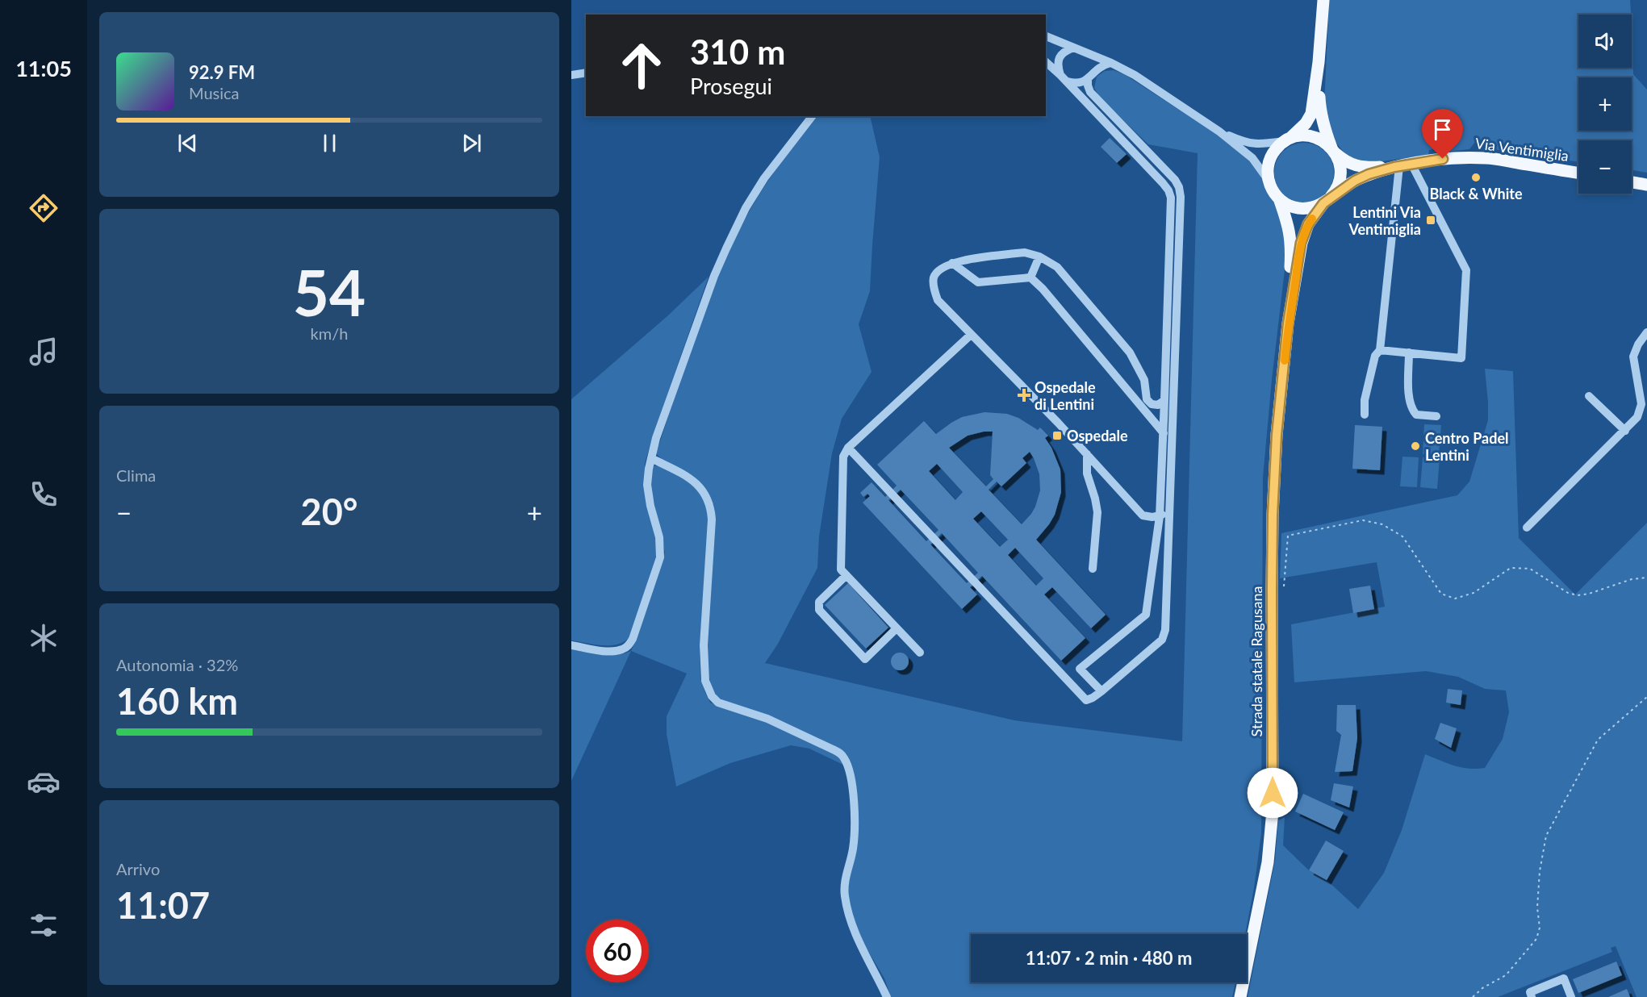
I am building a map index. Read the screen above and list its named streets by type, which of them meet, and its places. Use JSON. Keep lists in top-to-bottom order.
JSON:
{
  "streets": {
    "main road": ["Via Ventimiglia", "Strada statale Ragusana"]
  },
  "places": {
    "other": ["Black & White", "Centro Padel Lentini"],
    "transit": ["Lentini Via Ventimiglia", "Ospedale"],
    "health": ["Ospedale di Lentini"]
  },
  "page": {
    "tabs": "11:05",
    "map_buttons": ["+", "−"],
    "turn": ["310 m", "Prosegui"],
    "song": ["92.9 FM", "Musica"],
    "tile": [
      ["54", "km/h"],
      "Clima",
      ["Autonomia · 32%", "160 km"],
      ["Arrivo", "11:07"]
    ],
    "heat": ["−", "20°", "+"],
    "limit": "60",
    "trip": "11:07 · 2 min · 480 m"
  }
}
